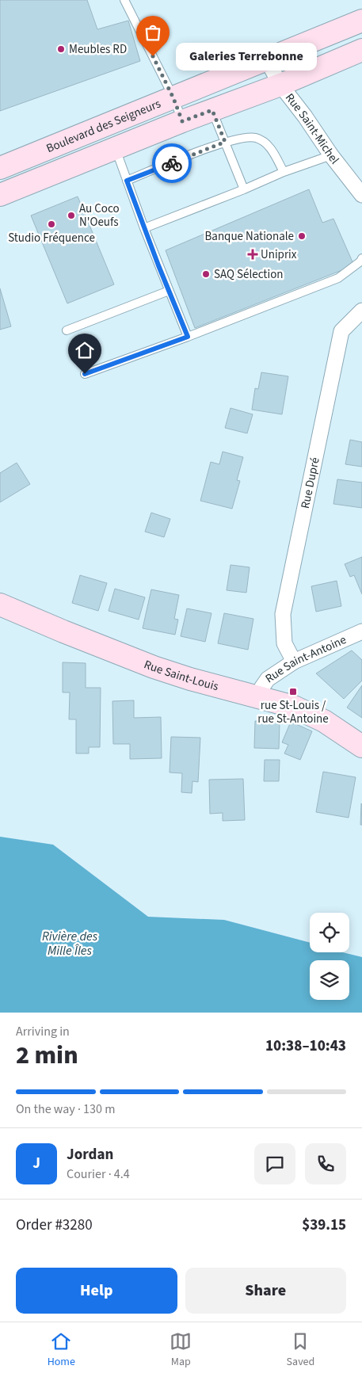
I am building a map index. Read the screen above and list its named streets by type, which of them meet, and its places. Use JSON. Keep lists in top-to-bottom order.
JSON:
{
  "streets": {
    "main road": ["Boulevard des Seigneurs", "Rue Saint-Louis"],
    "street": ["Rue Saint-Michel", "Rue Dupré", "Rue Saint-Antoine"]
  },
  "crossings": [
    ["Boulevard des Seigneurs", "Rue Saint-Michel"],
    ["Rue Dupré", "Rue Saint-Antoine"],
    ["Rue Saint-Antoine", "Rue Saint-Louis"]
  ],
  "water": ["Rivière des Mille Îles"],
  "places": {
    "other": [
      "Meubles RD",
      "Galeries Terrebonne",
      "Au Coco N'Oeufs",
      "Studio Fréquence",
      "Banque Nationale",
      "SAQ Sélection"
    ],
    "health": ["Uniprix"],
    "transit": ["rue St-Louis / rue St-Antoine"]
  },
  "page": {
    "bubble": "Galeries Terrebonne",
    "heading": ["2 min", "Arriving in", "10:38–10:43"],
    "panel": [
      "Jordan",
      "Courier · 4.4",
      "Order #3280",
      "$39.15"
    ],
    "bar": "On the way · 130 m",
    "round": "J",
    "buttons": ["Help", "Share"],
    "tabs": ["Home", "Map", "Saved"]
  }
}
